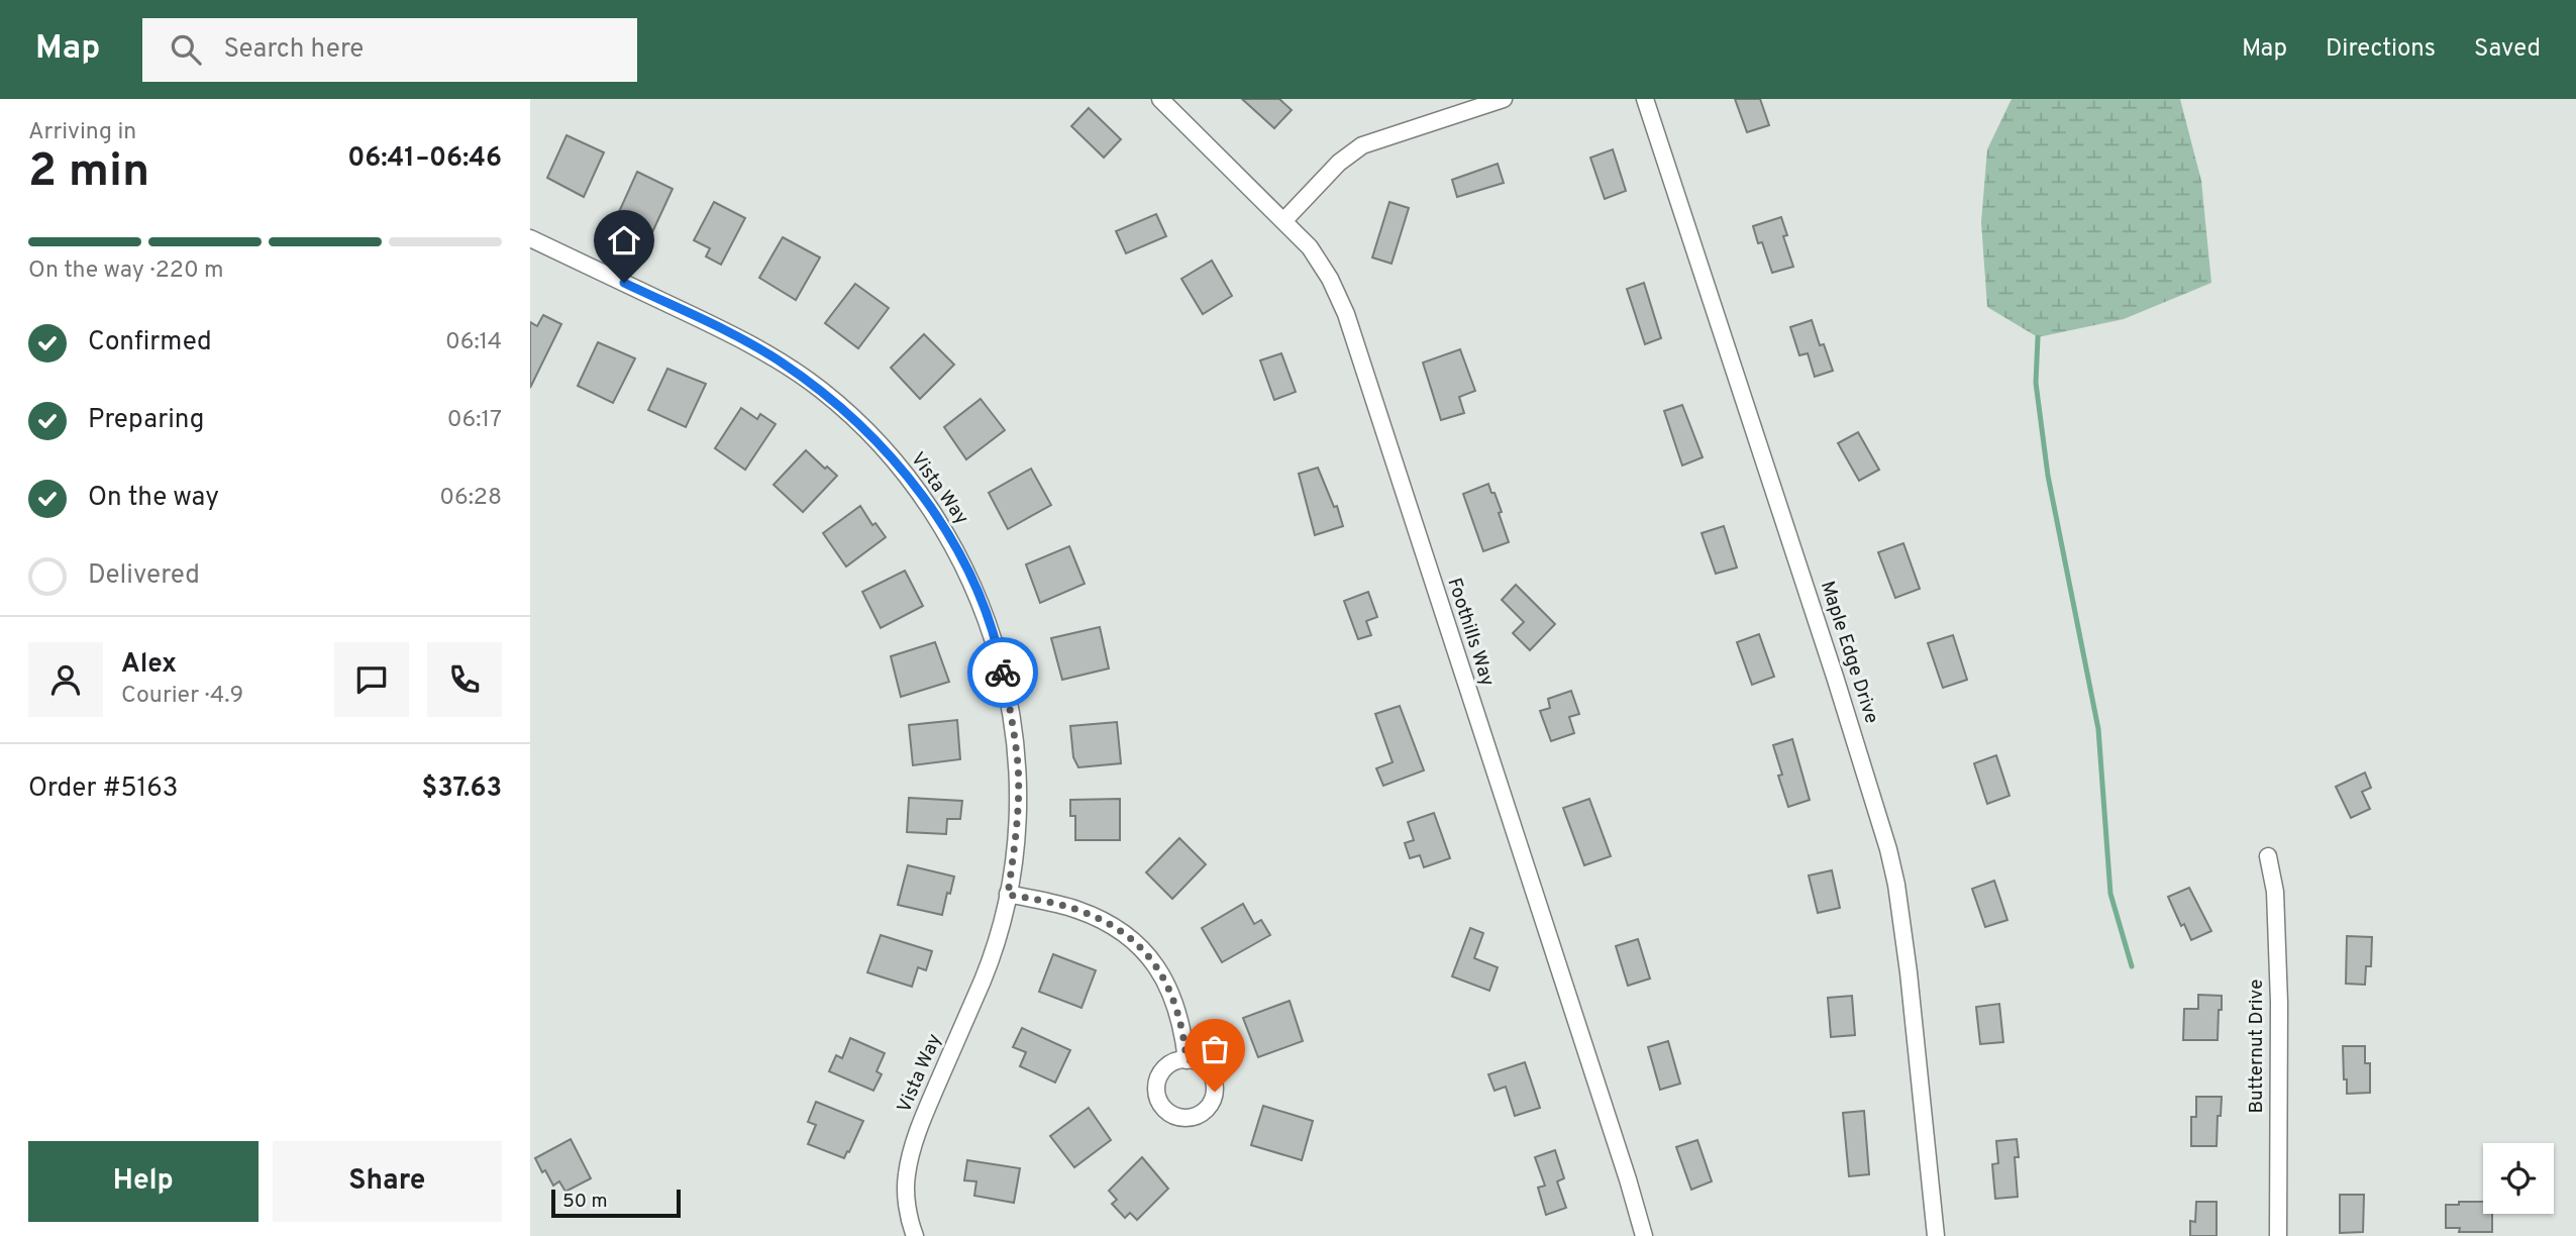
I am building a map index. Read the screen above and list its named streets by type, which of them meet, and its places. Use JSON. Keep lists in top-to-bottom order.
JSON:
{
  "streets": {
    "street": [
      "Vista Way",
      "Foothills Way",
      "Maple Edge Drive",
      "Butternut Drive"
    ]
  },
  "scale_bar": "50 m",
  "page": {
    "header": "Map",
    "search": "Search here",
    "nav": ["Map", "Directions", "Saved"],
    "heading": ["2 min", "Arriving in", "06:41–06:46"],
    "panel": [
      "Alex",
      "Courier · 4.9",
      "Order #5163",
      "$37.63"
    ],
    "bar": "On the way · 220 m",
    "list": [
      ["Confirmed", "06:14"],
      ["Preparing", "06:17"],
      ["On the way", "06:28"],
      "Delivered"
    ],
    "buttons": ["Help", "Share"],
    "scale": "50 m"
  }
}
